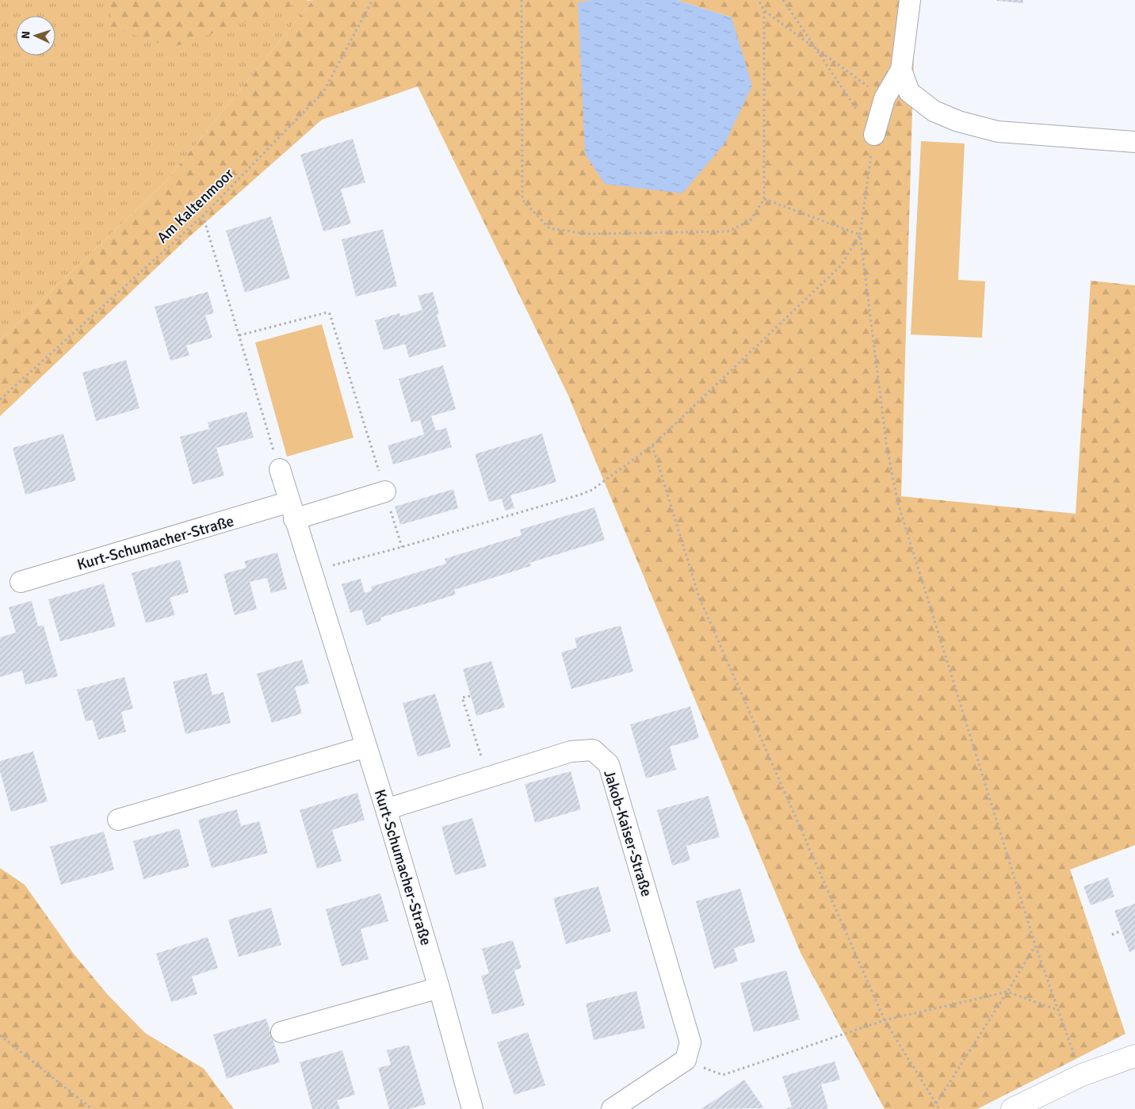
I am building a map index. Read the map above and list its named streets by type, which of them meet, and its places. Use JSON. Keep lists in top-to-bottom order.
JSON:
{
  "streets": {
    "street": ["Kurt-Schumacher-Straße", "Jakob-Kaiser-Straße"],
    "path": ["Am Kaltenmoor"]
  },
  "crossings": [
    ["Kurt-Schumacher-Straße", "Jakob-Kaiser-Straße"]
  ],
  "north": "left"
}
